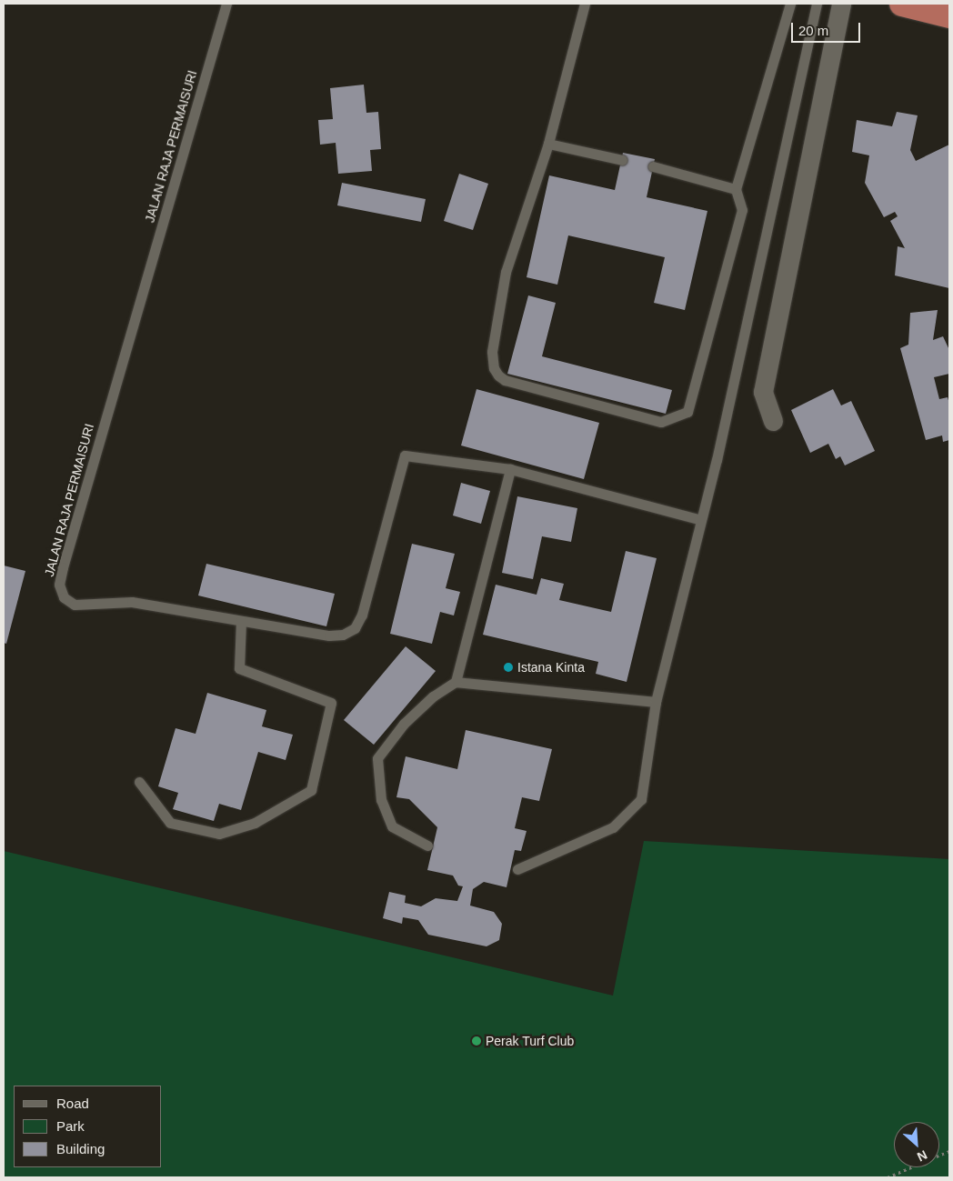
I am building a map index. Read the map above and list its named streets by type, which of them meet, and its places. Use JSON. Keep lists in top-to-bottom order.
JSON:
{
  "streets": {
    "lane": ["JALAN RAJA PERMAISURI"]
  },
  "places": ["Istana Kinta", "Perak Turf Club"],
  "legend": ["Road", "Park", "Building"],
  "scale_bar": "20 m",
  "north": "bottom right"
}
